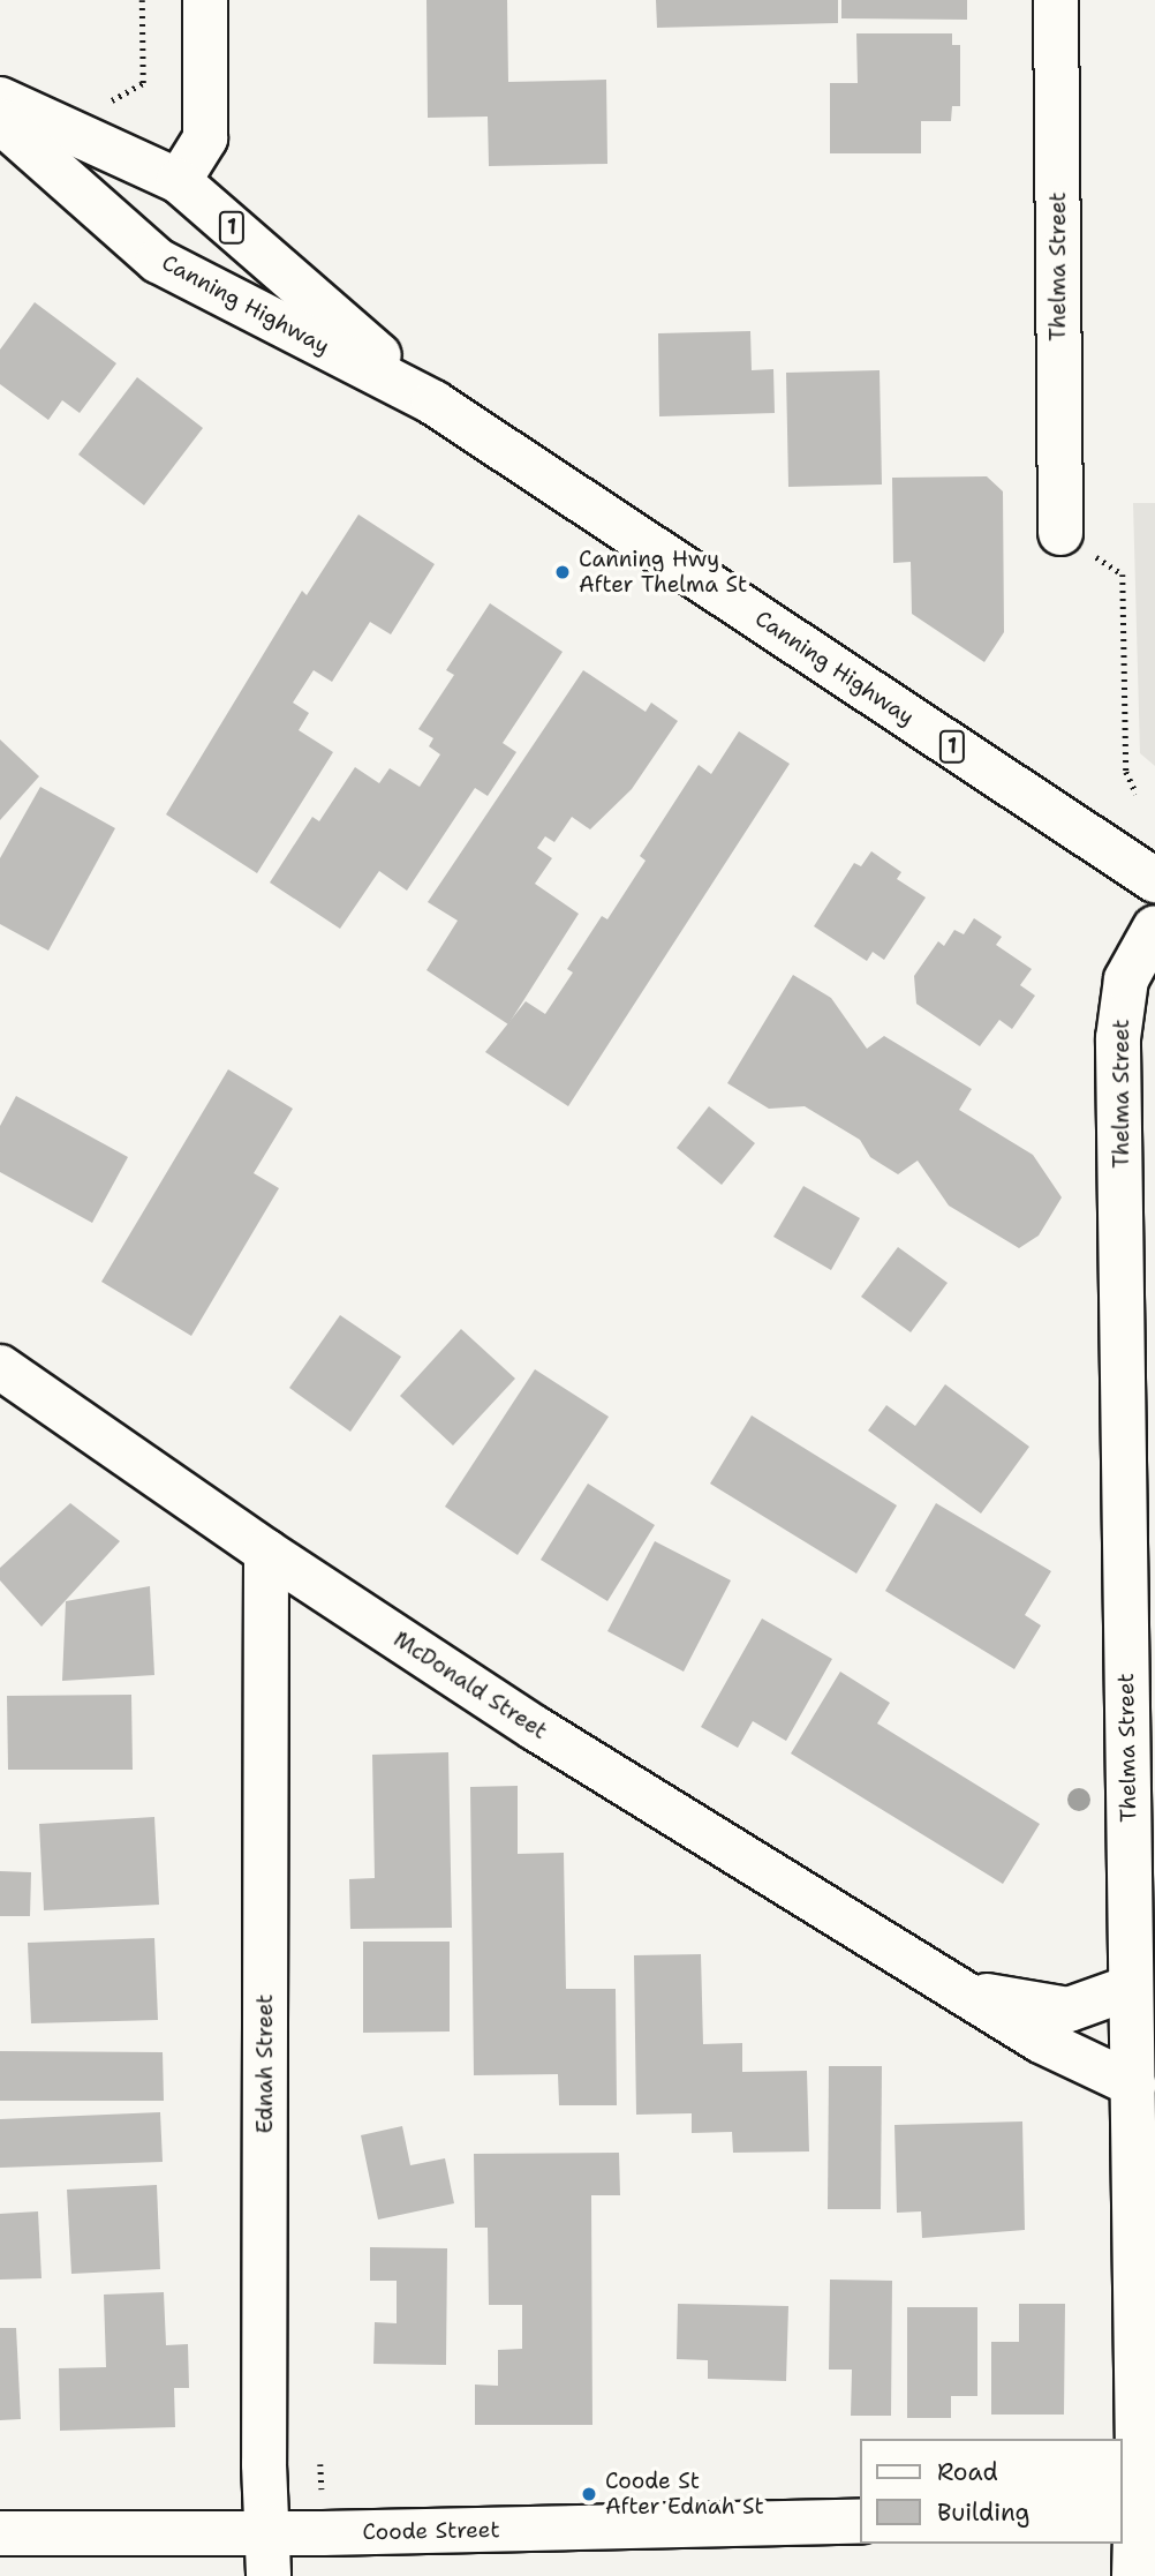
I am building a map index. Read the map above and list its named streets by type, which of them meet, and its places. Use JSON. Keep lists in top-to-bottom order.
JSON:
{
  "streets": {
    "main road": [
      "1",
      "Thelma Street",
      "Canning Highway",
      "McDonald Street",
      "Ednah Street",
      "Coode Street"
    ]
  },
  "crossings": [
    ["Thelma Street", "McDonald Street"],
    ["McDonald Street", "Ednah Street"],
    ["Ednah Street", "Coode Street"]
  ],
  "places": ["Canning Hwy After Thelma St", "Coode St After Ednah St"],
  "legend": ["Road", "Building"]
}
